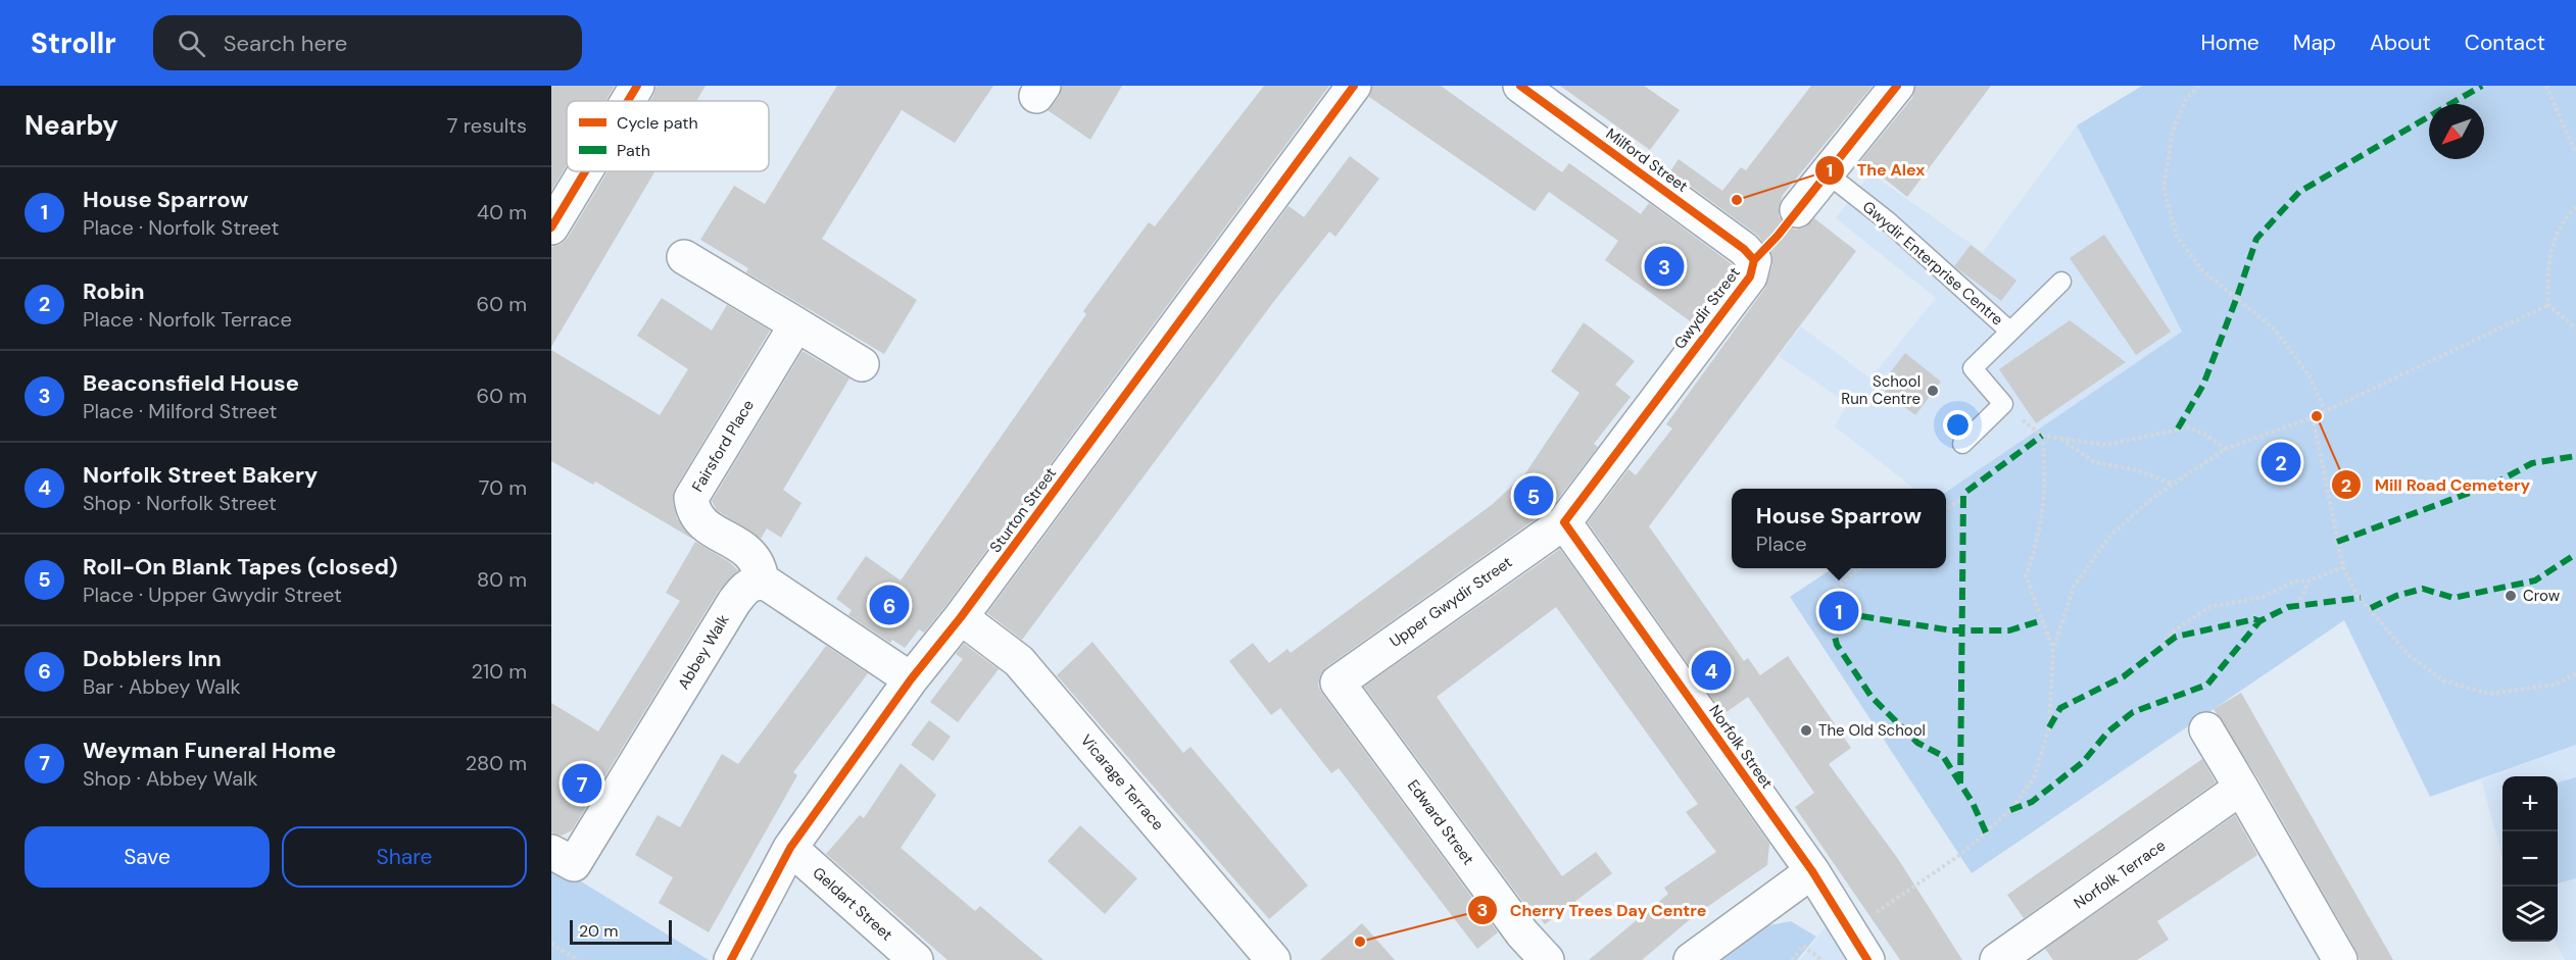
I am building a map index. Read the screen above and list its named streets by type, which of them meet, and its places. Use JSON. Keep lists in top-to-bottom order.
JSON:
{
  "streets": {
    "street": [
      "Milford Street",
      "Gwydir Street",
      "Fairsford Place",
      "Sturton Street",
      "Upper Gwydir Street",
      "Abbey Walk",
      "Norfolk Street",
      "Vicarage Terrace",
      "Edward Street",
      "Norfolk Terrace",
      "Geldart Street"
    ],
    "lane": ["Gwydir Enterprise Centre"]
  },
  "crossings": [
    ["Milford Street", "Gwydir Street"],
    ["Gwydir Street", "Upper Gwydir Street"],
    ["Gwydir Street", "Norfolk Street"],
    ["Fairsford Place", "Abbey Walk"],
    ["Sturton Street", "Vicarage Terrace"],
    ["Sturton Street", "Geldart Street"],
    ["Upper Gwydir Street", "Norfolk Street"],
    ["Upper Gwydir Street", "Edward Street"]
  ],
  "places": [
    "The Alex",
    "School Run Centre",
    "Mill Road Cemetery",
    "Crow",
    "The Old School",
    "Cherry Trees Day Centre"
  ],
  "legend": ["Cycle path", "Path"],
  "scale_bar": "20 m",
  "north": "bottom left",
  "page": {
    "header": "Strollr",
    "search": "Search here",
    "nav": [
      "Home",
      "Map",
      "About",
      "Contact"
    ],
    "heading": ["Nearby", "7 results"],
    "list": [
      {
        "mark": "1",
        "name": "House Sparrow",
        "note": "Place · Norfolk Street",
        "value": "40 m"
      },
      {
        "mark": "2",
        "name": "Robin",
        "note": "Place · Norfolk Terrace",
        "value": "60 m"
      },
      {
        "mark": "3",
        "name": "Beaconsfield House",
        "note": "Place · Milford Street",
        "value": "60 m"
      },
      {
        "mark": "4",
        "name": "Norfolk Street Bakery",
        "note": "Shop · Norfolk Street",
        "value": "70 m"
      },
      {
        "mark": "5",
        "name": "Roll-On Blank Tapes (closed)",
        "note": "Place · Upper Gwydir Street",
        "value": "80 m"
      },
      {
        "mark": "6",
        "name": "Dobblers Inn",
        "note": "Bar · Abbey Walk",
        "value": "210 m"
      },
      {
        "mark": "7",
        "name": "Weyman Funeral Home",
        "note": "Shop · Abbey Walk",
        "value": "280 m"
      }
    ],
    "pins": [
      "3",
      "2",
      "5",
      "6",
      "1",
      "4",
      "7"
    ],
    "popup": ["House Sparrow", "Place"],
    "map_buttons": ["+", "−"],
    "buttons": ["Save", "Share"],
    "scale": "20 m"
  }
}
